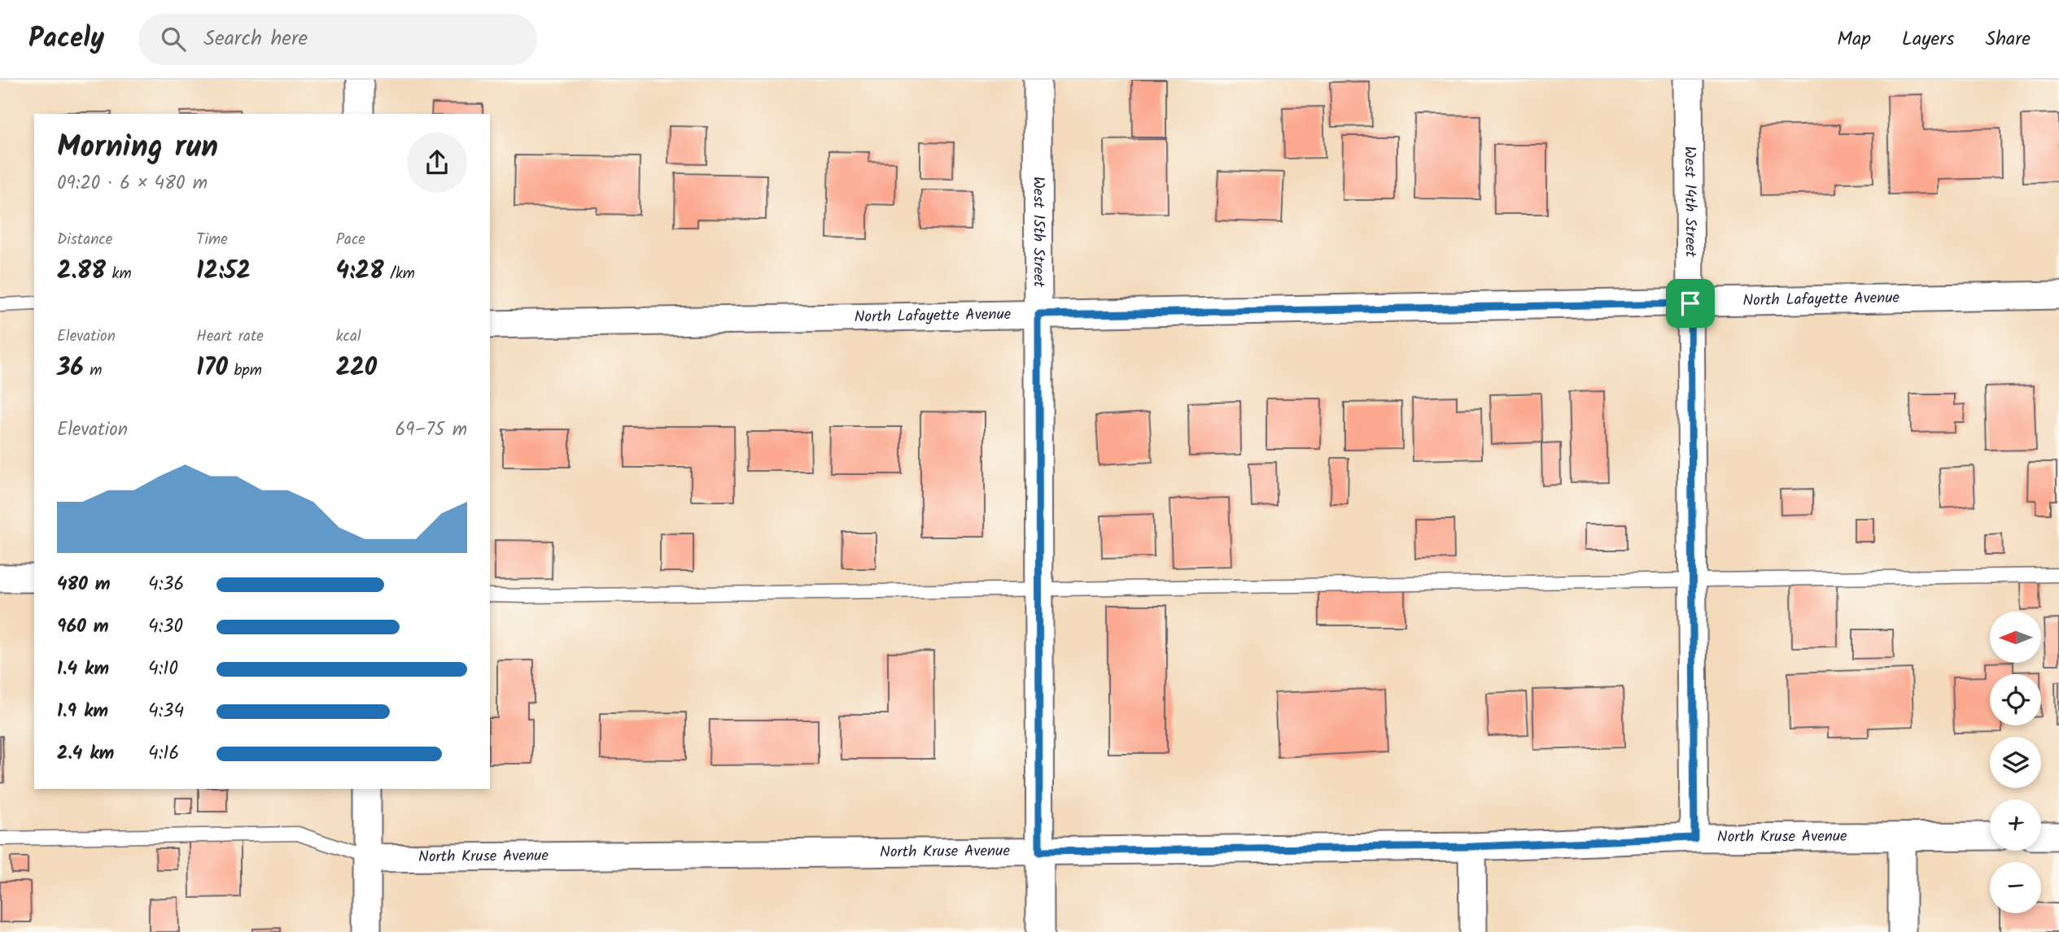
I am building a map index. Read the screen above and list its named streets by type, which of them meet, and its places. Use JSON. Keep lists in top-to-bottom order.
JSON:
{
  "streets": {
    "street": [
      "West 14th Street",
      "West 15th Street",
      "North Lafayette Avenue",
      "North Kruse Avenue"
    ]
  },
  "crossings": [
    ["West 14th Street", "North Lafayette Avenue"],
    ["West 14th Street", "North Kruse Avenue"],
    ["West 15th Street", "North Lafayette Avenue"],
    ["West 15th Street", "North Kruse Avenue"]
  ],
  "north": "left",
  "page": {
    "header": "Pacely",
    "search": "Search here",
    "nav": ["Map", "Layers", "Share"],
    "heading": ["Morning run", "09:20 · 6 × 480 m"],
    "stats": [
      ["Distance", "2.88 km"],
      ["Time", "12:52"],
      ["Pace", "4:28 /km"],
      ["Elevation", "36 m"],
      ["Heart rate", "170 bpm"],
      ["kcal", "220"]
    ],
    "chart": ["Elevation", "69–75 m"],
    "list": [
      {
        "name": "480 m",
        "note": "4:36"
      },
      {
        "name": "960 m",
        "note": "4:30"
      },
      {
        "name": "1.4 km",
        "note": "4:10"
      },
      {
        "name": "1.9 km",
        "note": "4:34"
      },
      {
        "name": "2.4 km",
        "note": "4:16"
      }
    ],
    "map_buttons": ["+", "−"]
  }
}
